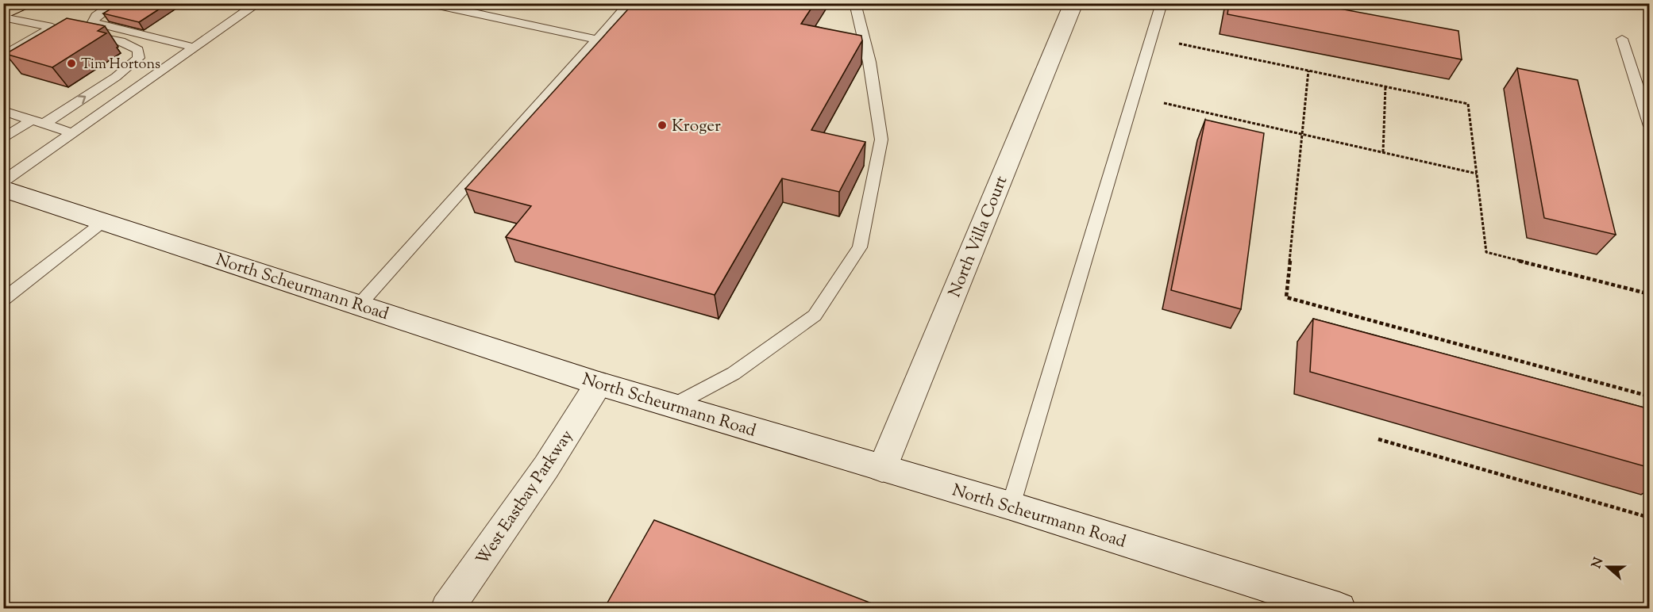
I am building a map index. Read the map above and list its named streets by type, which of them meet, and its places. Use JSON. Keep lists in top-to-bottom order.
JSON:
{
  "streets": {
    "street": ["North Villa Court", "North Scheurmann Road", "West Eastbay Parkway"]
  },
  "crossings": [
    ["North Villa Court", "North Scheurmann Road"],
    ["North Scheurmann Road", "West Eastbay Parkway"]
  ],
  "places": ["Tim Hortons", "Kroger"],
  "north": "left"
}
